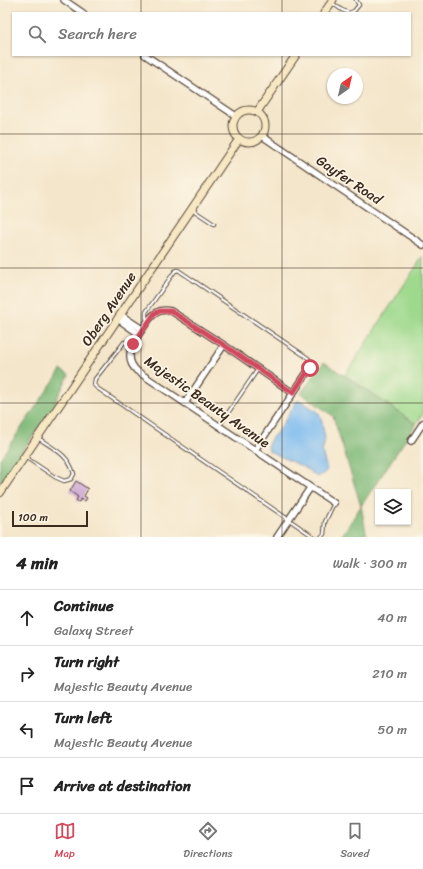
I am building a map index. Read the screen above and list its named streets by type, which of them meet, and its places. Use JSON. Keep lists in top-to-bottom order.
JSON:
{
  "streets": {
    "street": ["Gayfer Road", "Oberg Avenue", "Majestic Beauty Avenue"]
  },
  "crossings": [
    ["Gayfer Road", "Oberg Avenue"]
  ],
  "scale_bar": "100 m",
  "north": "top right",
  "page": {
    "search": "Search here",
    "scale": "100 m",
    "heading": ["4 min", "Walk · 300 m"],
    "list": [
      ["Continue", "Galaxy Street", "40 m"],
      ["Turn right", "Majestic Beauty Avenue", "210 m"],
      ["Turn left", "Majestic Beauty Avenue", "50 m"],
      "Arrive at destination"
    ],
    "nav": ["Map", "Directions", "Saved"]
  }
}
